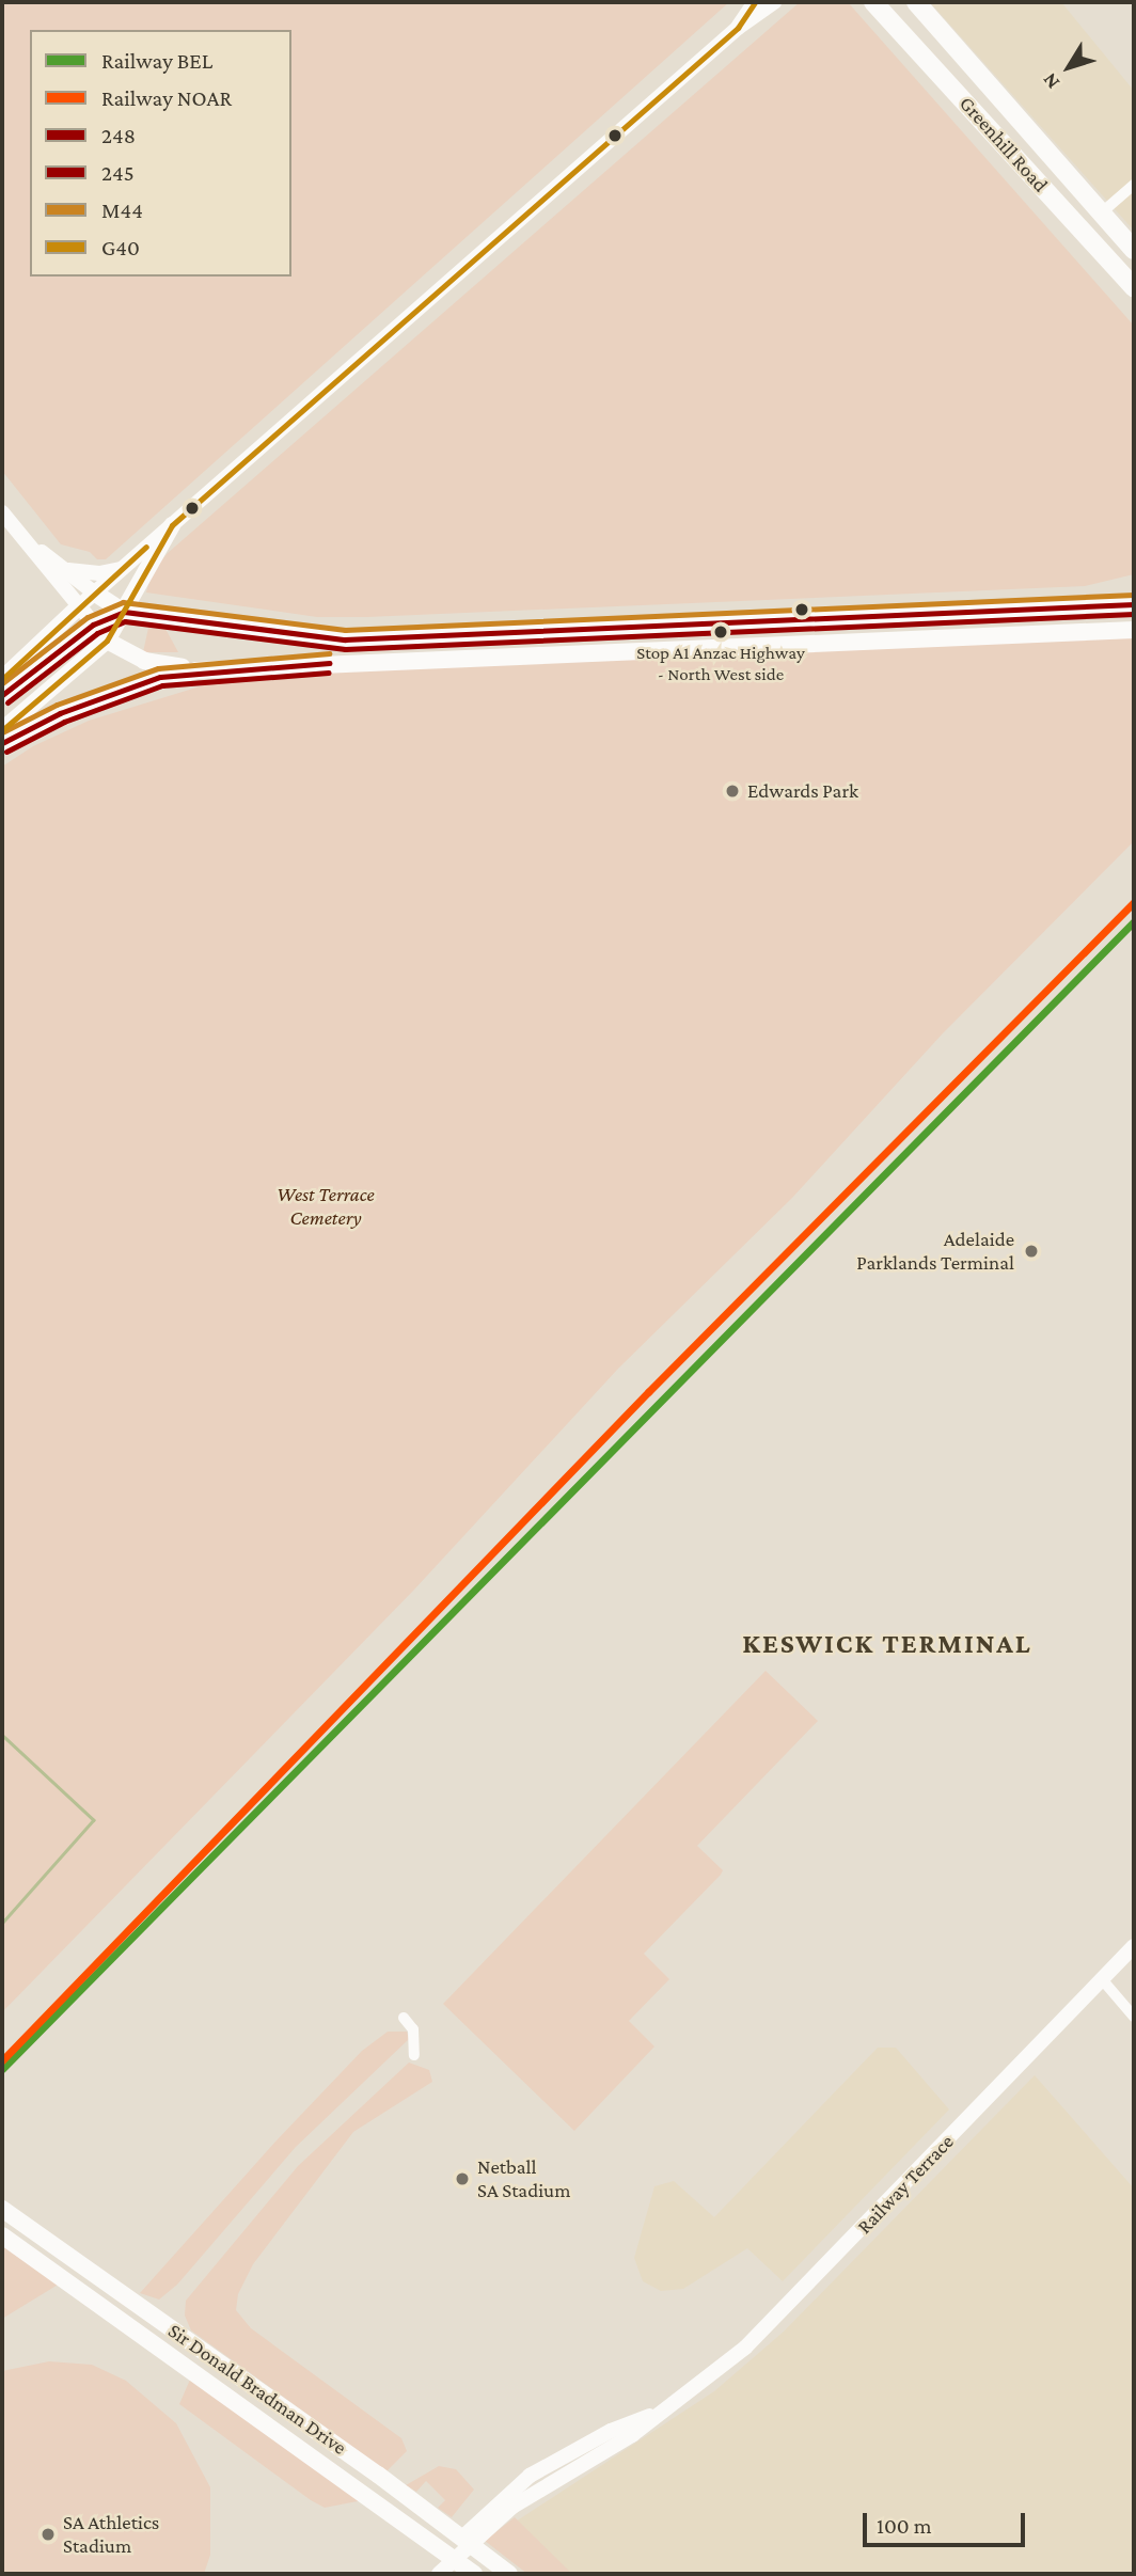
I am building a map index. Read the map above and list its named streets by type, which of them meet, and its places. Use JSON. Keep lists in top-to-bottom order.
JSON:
{
  "streets": {
    "highway": ["Greenhill Road"],
    "main road": ["Railway Terrace", "Sir Donald Bradman Drive"]
  },
  "districts": ["KESWICK TERMINAL"],
  "parks": ["West Terrace Cemetery"],
  "places": [
    "Stop A1 Anzac Highway - North West side",
    "Edwards Park",
    "Adelaide Parklands Terminal",
    "Netball SA Stadium",
    "SA Athletics Stadium"
  ],
  "lines": [
    "transit line G40",
    "transit line M44",
    "transit line 248",
    "transit line 245",
    "rail line NOAR",
    "rail line BEL"
  ],
  "legend": [
    "Railway BEL",
    "Railway NOAR",
    "248",
    "245",
    "M44",
    "G40"
  ],
  "scale_bar": "100 m",
  "north": "bottom left"
}
